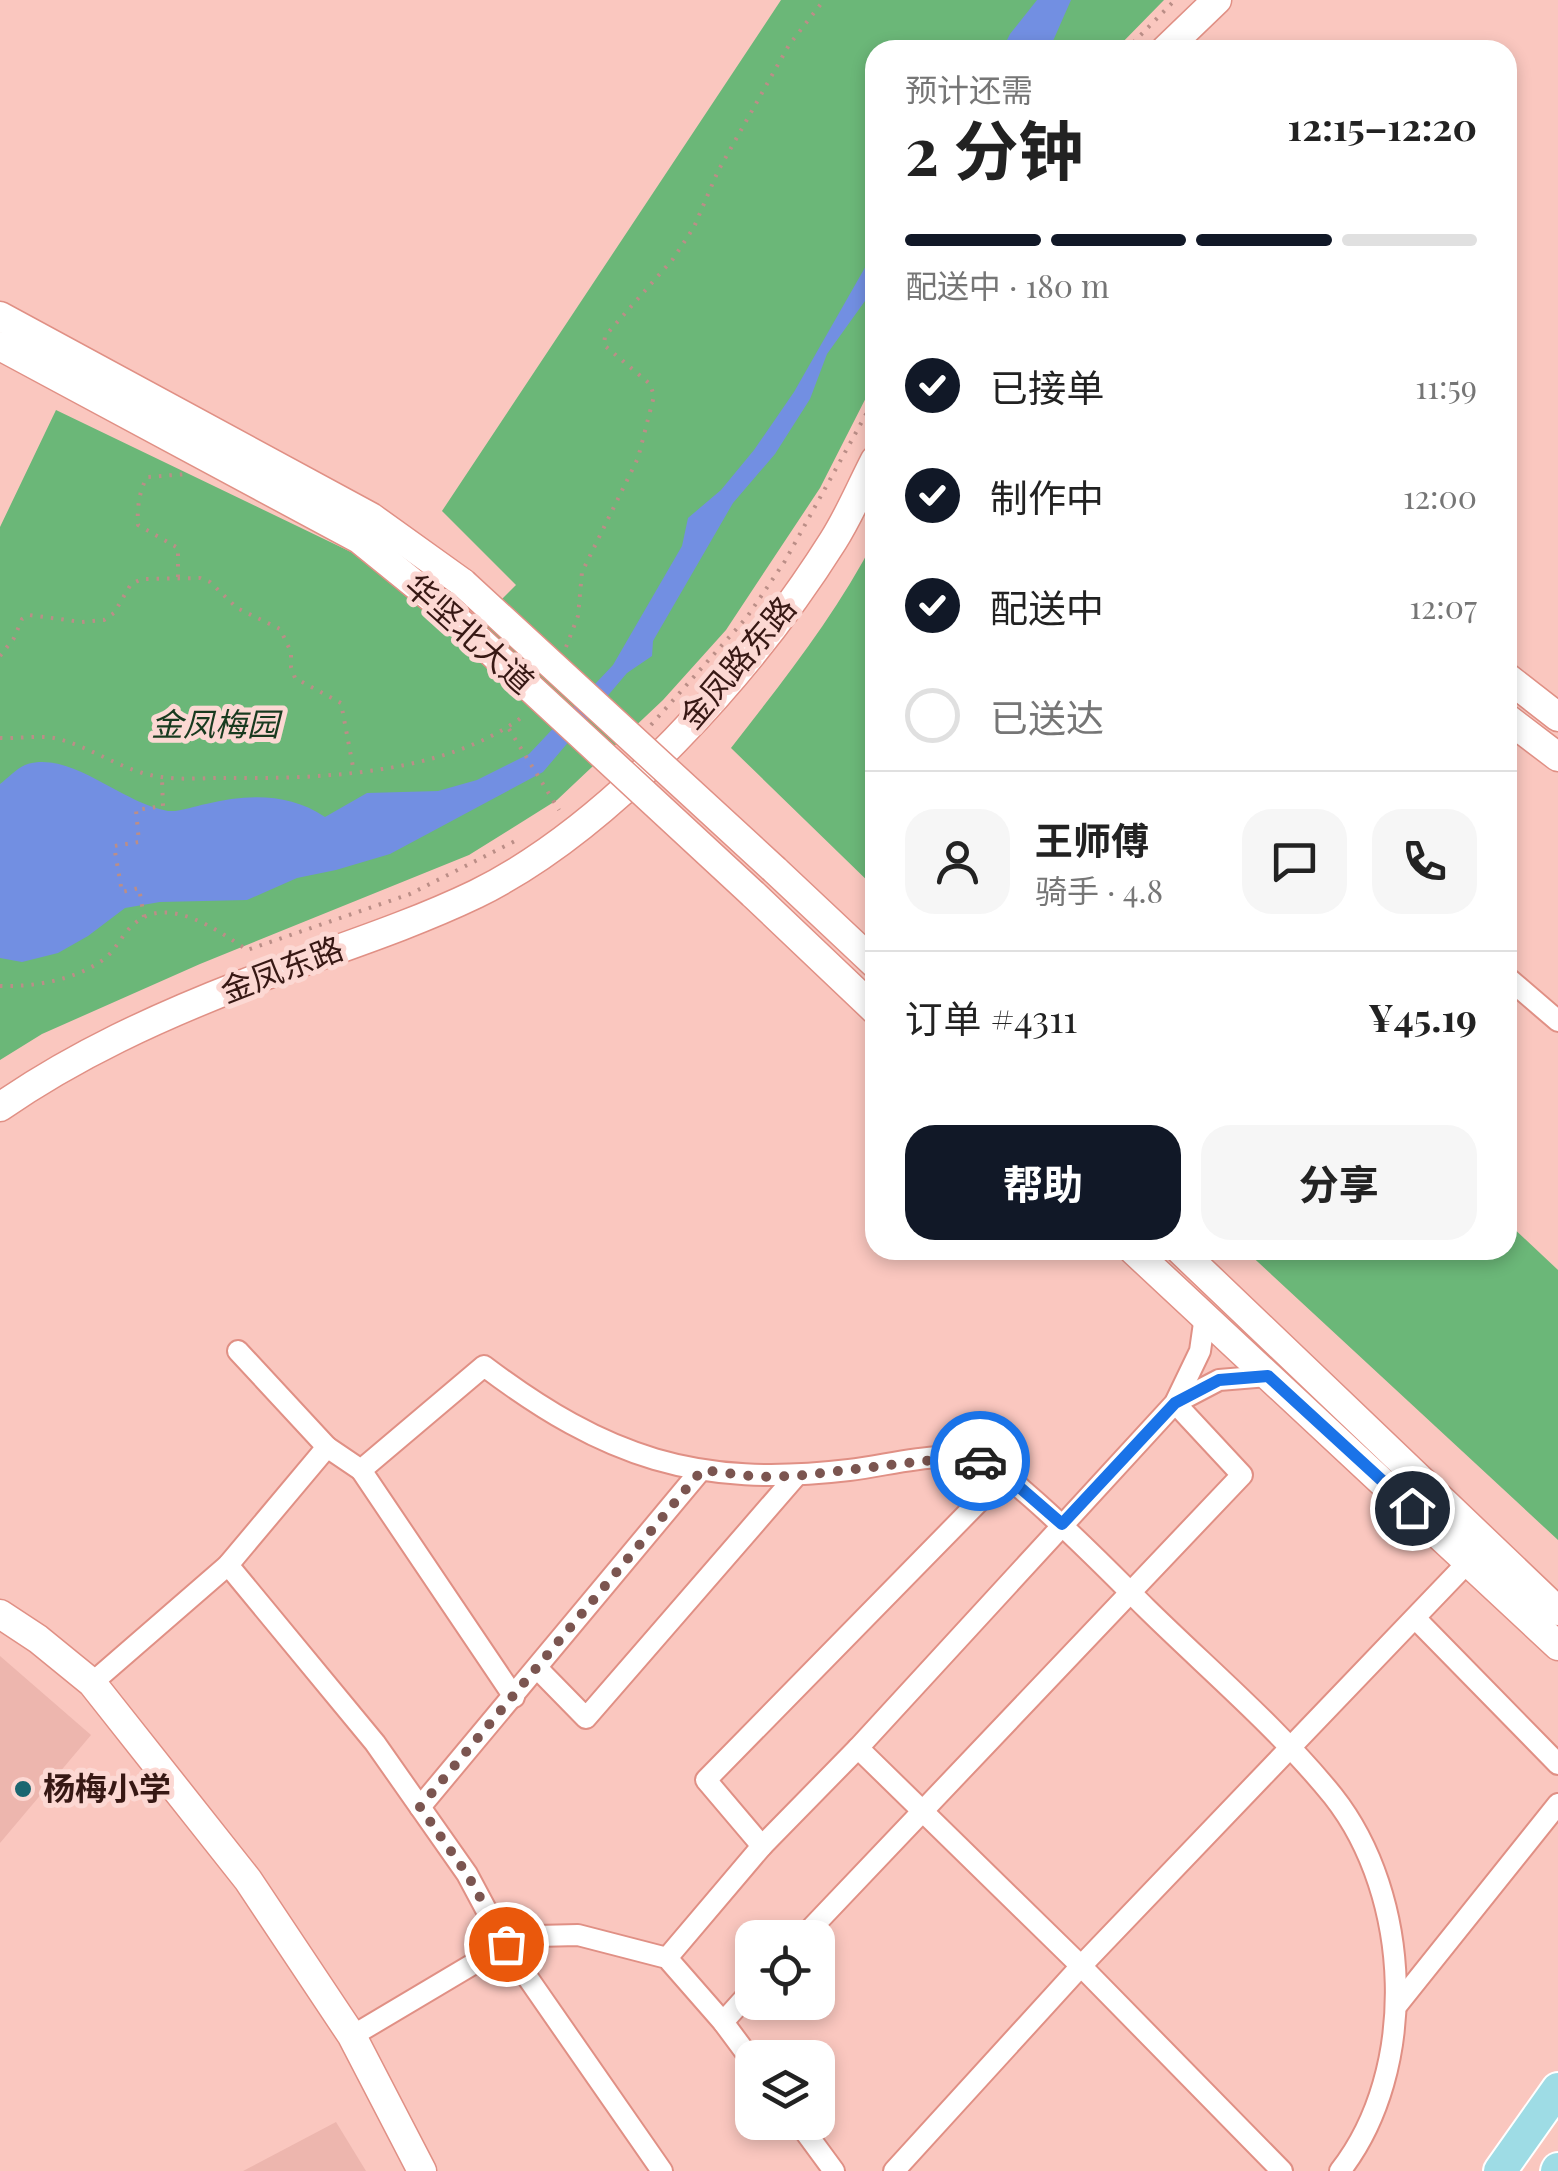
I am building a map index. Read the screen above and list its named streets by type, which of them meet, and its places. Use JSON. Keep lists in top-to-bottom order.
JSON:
{
  "streets": {
    "main road": ["华坚北大道", "金凤路东路", "金凤东路"]
  },
  "crossings": [
    ["金凤路东路", "金凤东路"]
  ],
  "parks": ["金凤梅园"],
  "places": ["杨梅小学"],
  "page": {
    "heading": ["2 分钟", "预计还需", "12:15–12:20"],
    "panel": [
      "王师傅",
      "骑手 · 4.8",
      "订单 #4311",
      "¥45.19"
    ],
    "bar": "配送中 · 180 m",
    "list": [
      ["已接单", "11:59"],
      ["制作中", "12:00"],
      ["配送中", "12:07"],
      "已送达"
    ],
    "buttons": ["帮助", "分享"]
  }
}
